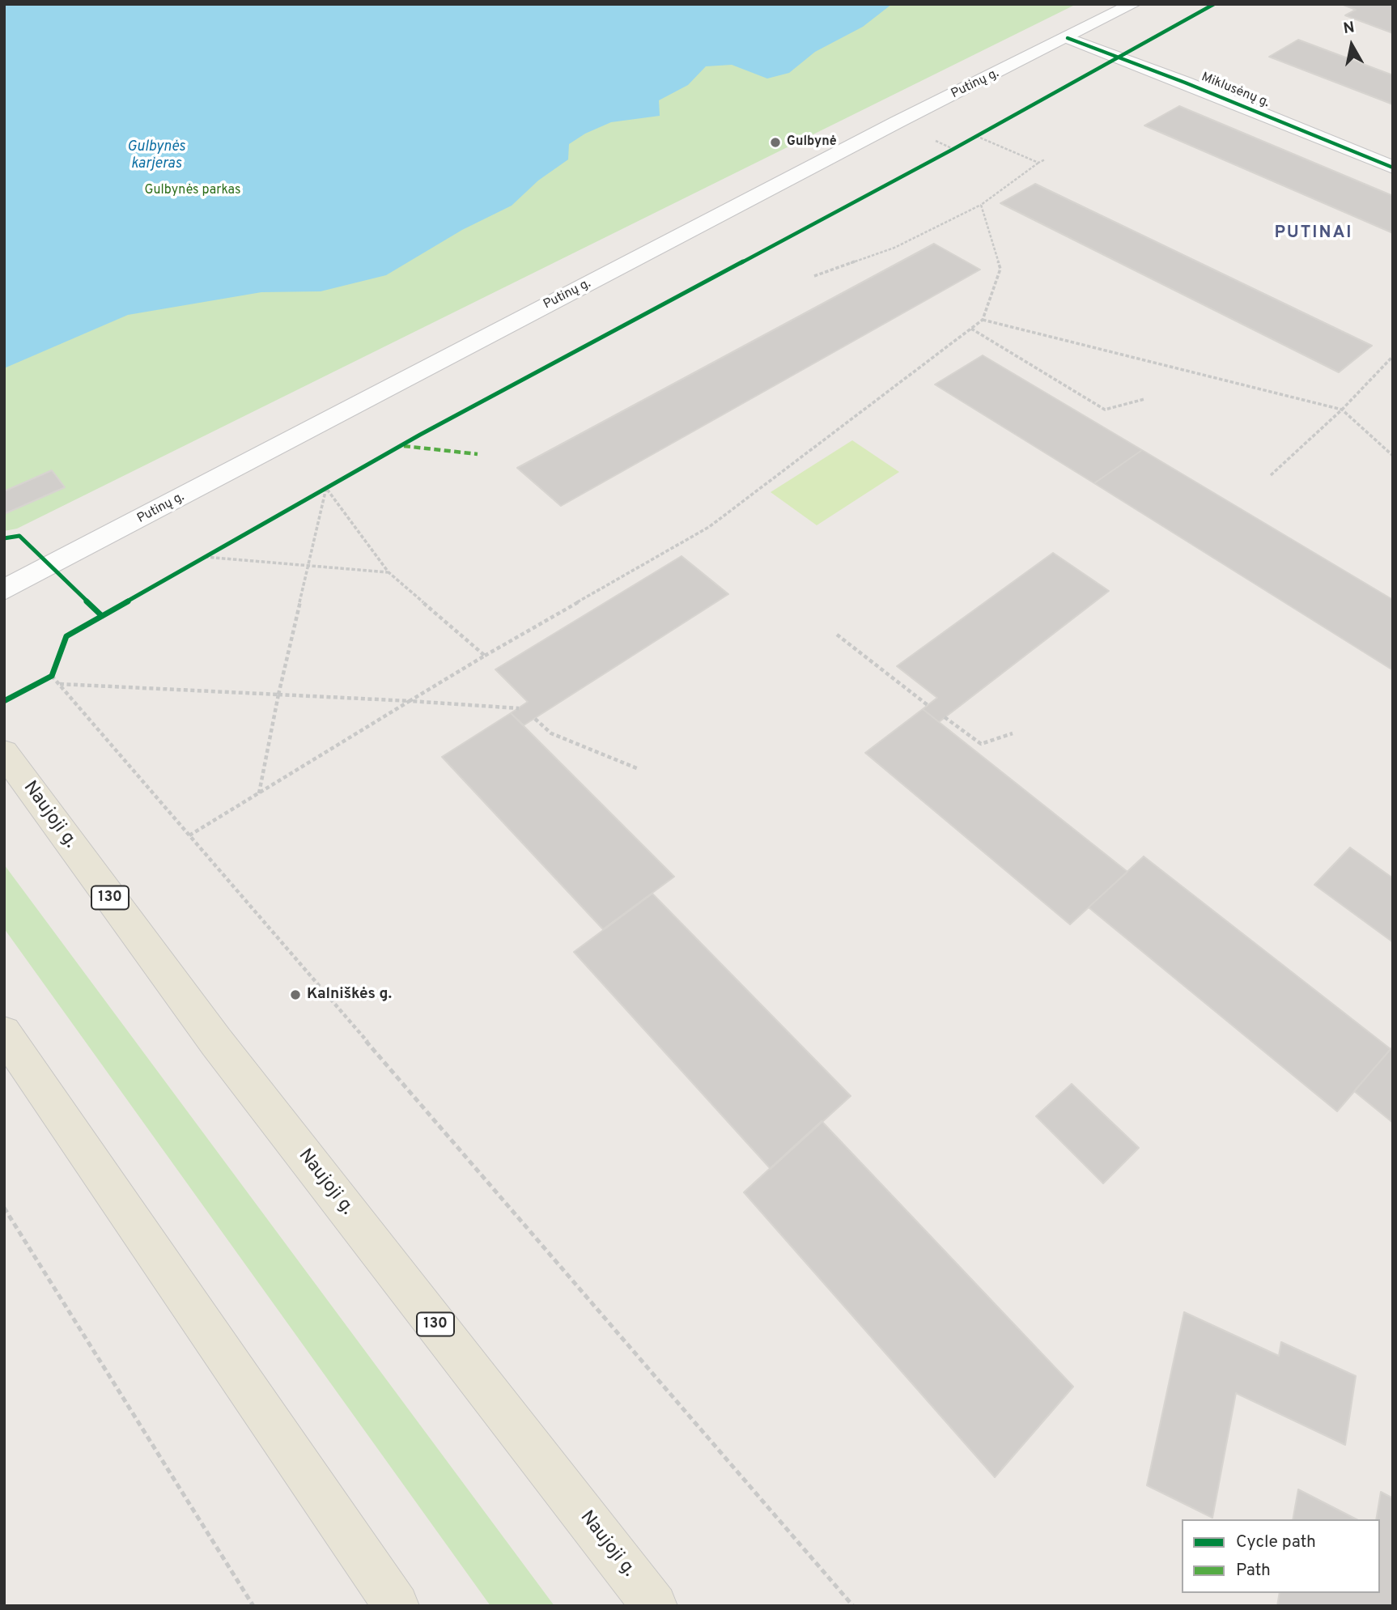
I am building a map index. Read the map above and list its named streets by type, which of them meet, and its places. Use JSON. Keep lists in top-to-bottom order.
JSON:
{
  "streets": {
    "main road": [
      "Putinų g.",
      "Miklusėnų g.",
      "Naujoji g.",
      "130"
    ]
  },
  "crossings": [
    ["Putinų g.", "Miklusėnų g."]
  ],
  "districts": ["PUTINAI"],
  "water": ["Gulbynės karjeras"],
  "parks": ["Gulbynės parkas"],
  "places": ["Gulbynė", "Kalniškės g."],
  "legend": ["Cycle path", "Path"],
  "north": "top"
}
